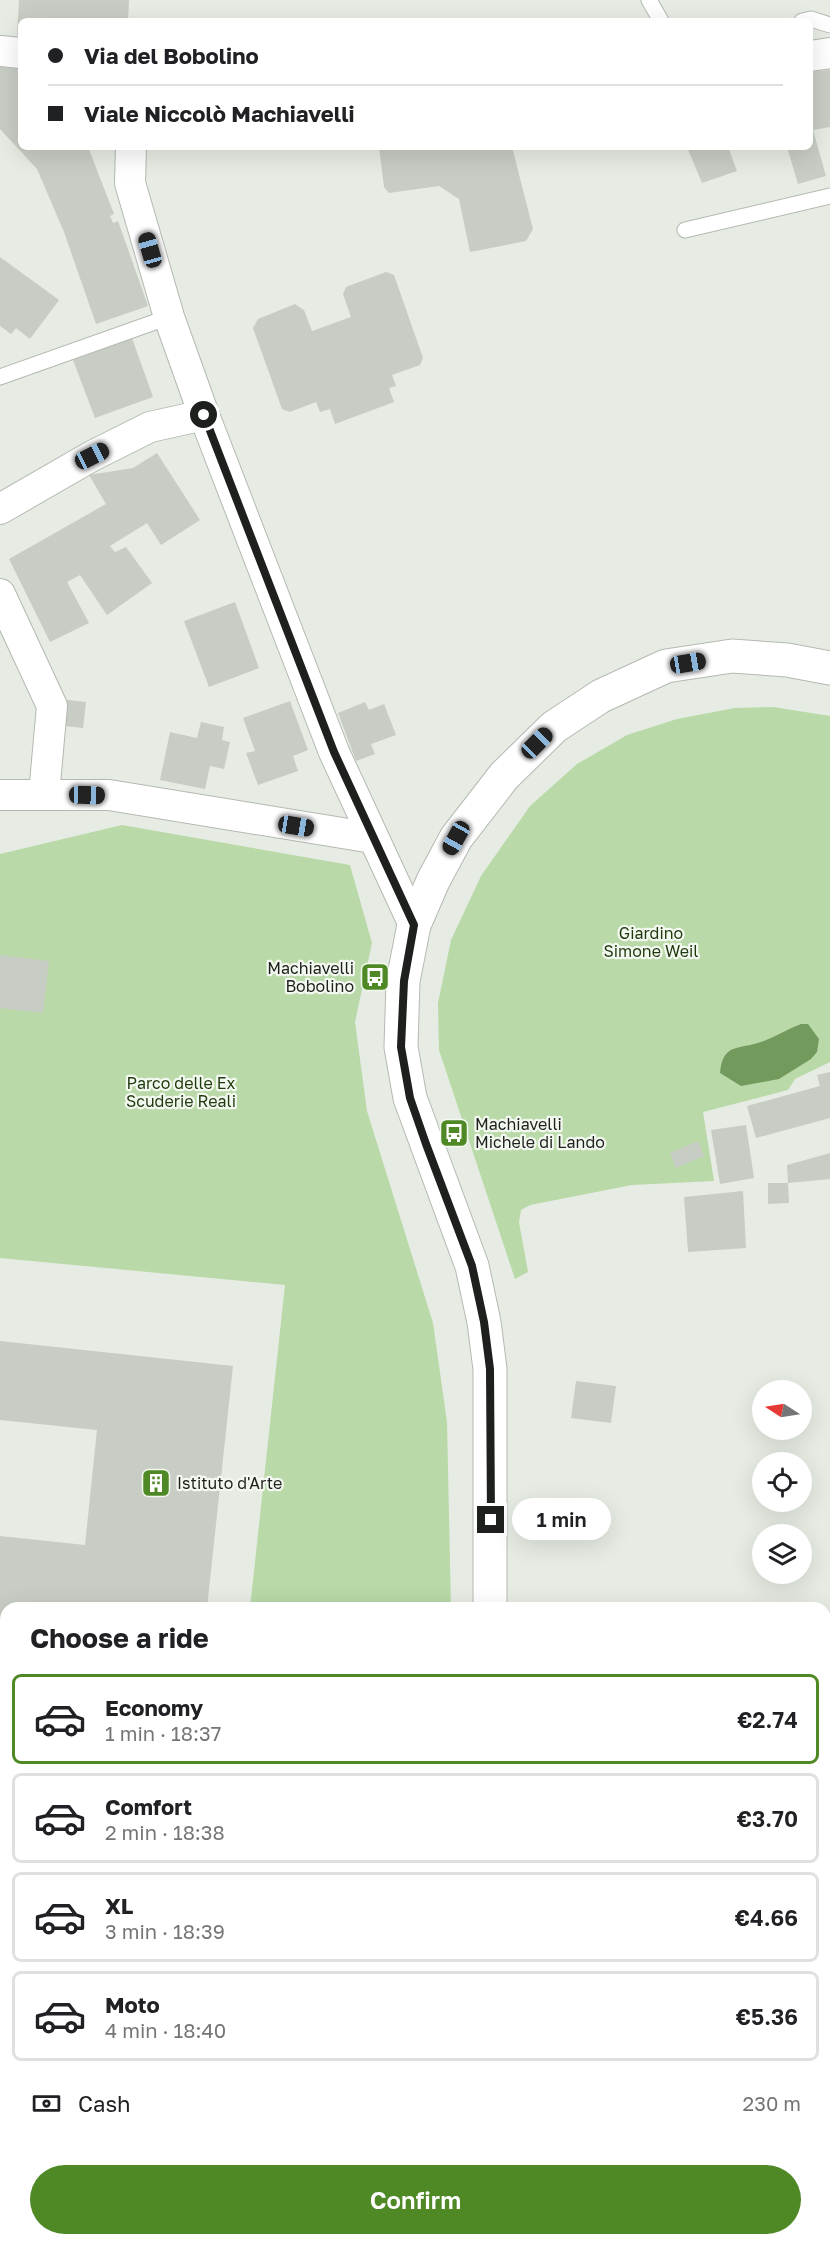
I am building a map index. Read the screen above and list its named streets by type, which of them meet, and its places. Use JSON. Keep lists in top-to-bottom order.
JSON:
{
  "parks": ["Giardino Simone Weil", "Parco delle Ex Scuderie Reali"],
  "places": {
    "bus stop": ["Machiavelli Bobolino", "Machiavelli Michele di Lando"],
    "building": ["Istituto d'Arte"]
  },
  "north": "left",
  "page": {
    "banner": ["Via del Bobolino", "Viale Niccolò Machiavelli"],
    "bubble": "1 min",
    "heading": "Choose a ride",
    "list": [
      {
        "name": "Economy",
        "note": "1 min · 18:37",
        "value": "€2.74"
      },
      {
        "name": "Comfort",
        "note": "2 min · 18:38",
        "value": "€3.70"
      },
      {
        "name": "XL",
        "note": "3 min · 18:39",
        "value": "€4.66"
      },
      {
        "name": "Moto",
        "note": "4 min · 18:40",
        "value": "€5.36"
      }
    ],
    "pay": ["Cash", "230 m"],
    "buttons": "Confirm"
  }
}
